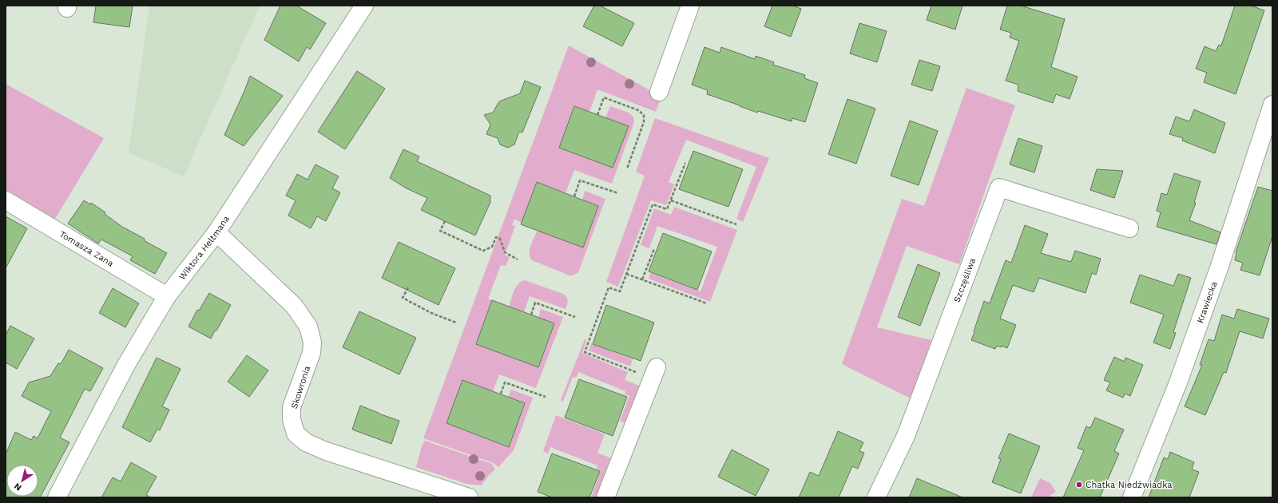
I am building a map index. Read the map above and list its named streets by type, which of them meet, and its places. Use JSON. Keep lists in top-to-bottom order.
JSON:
{
  "streets": {
    "street": [
      "Wiktora Heltmana",
      "Tomasza Zana",
      "Szczęśliwa",
      "Krawiecka",
      "Skowronia"
    ]
  },
  "crossings": [
    ["Wiktora Heltmana", "Tomasza Zana"],
    ["Wiktora Heltmana", "Skowronia"]
  ],
  "places": ["Chatka Niedźwiadka"],
  "north": "bottom left"
}
